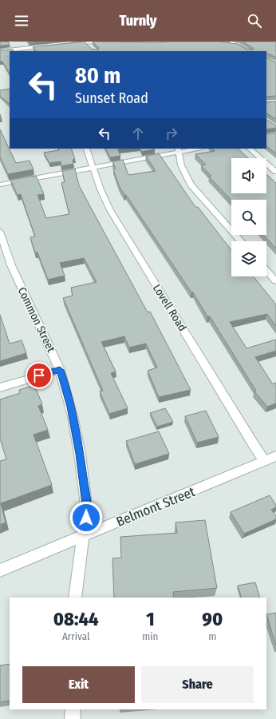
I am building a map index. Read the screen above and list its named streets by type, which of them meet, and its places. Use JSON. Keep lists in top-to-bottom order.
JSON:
{
  "streets": {
    "street": ["Lovell Road", "Common Street", "Belmont Street"]
  },
  "crossings": [
    ["Lovell Road", "Belmont Street"],
    ["Common Street", "Belmont Street"]
  ],
  "page": {
    "header": "Turnly",
    "turn": ["80 m", "Sunset Road"],
    "eta": [
      "08:44",
      "Arrival",
      "1",
      "min",
      "90",
      "m"
    ],
    "buttons": ["Exit", "Share"]
  }
}
